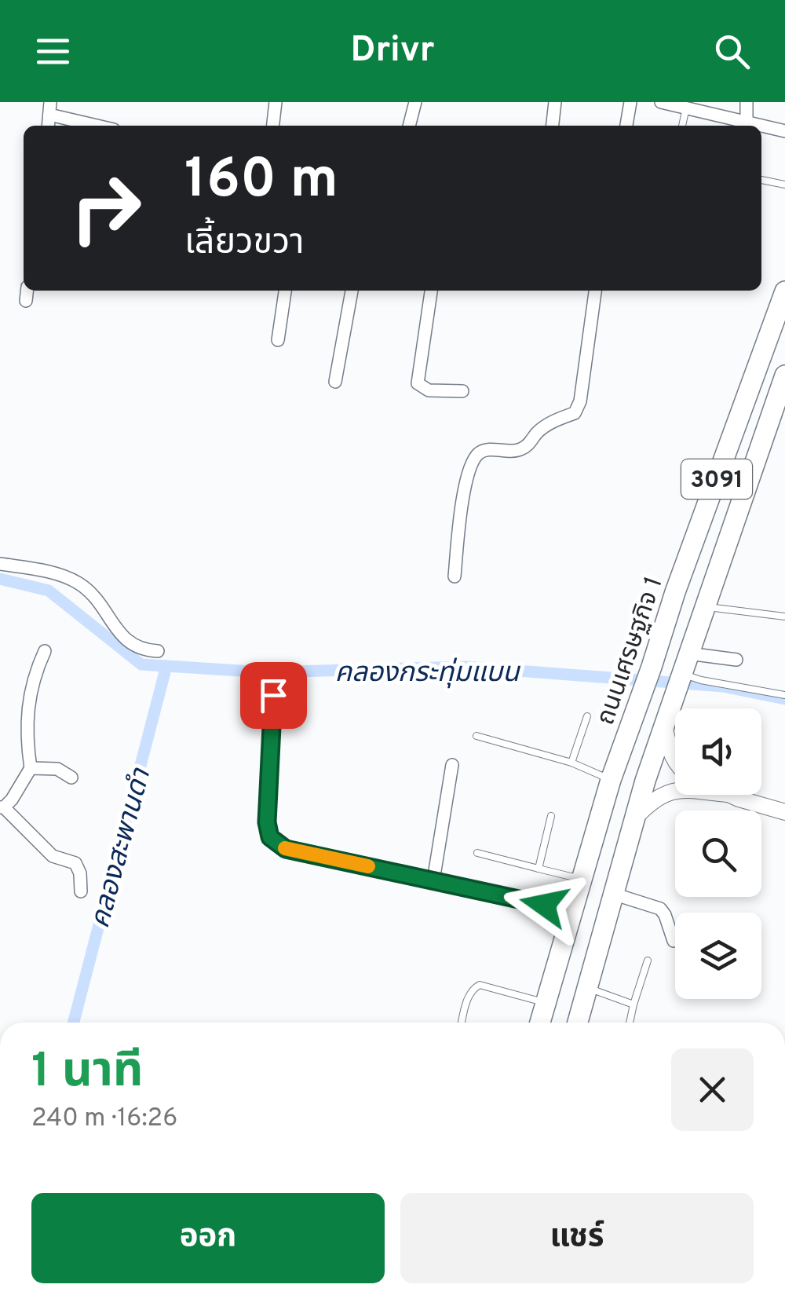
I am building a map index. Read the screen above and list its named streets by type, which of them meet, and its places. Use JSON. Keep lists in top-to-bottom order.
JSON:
{
  "streets": {
    "main road": ["3091", "ถนนเศรษฐกิจ 1"]
  },
  "water": ["คลองกระทุ่มแบน", "คลองสะพานดำ"],
  "page": {
    "header": "Drivr",
    "turn": ["160 m", "เลี้ยวขวา"],
    "heading": ["1 นาที", "240 m · 16:26"],
    "buttons": ["ออก", "แชร์"]
  }
}
